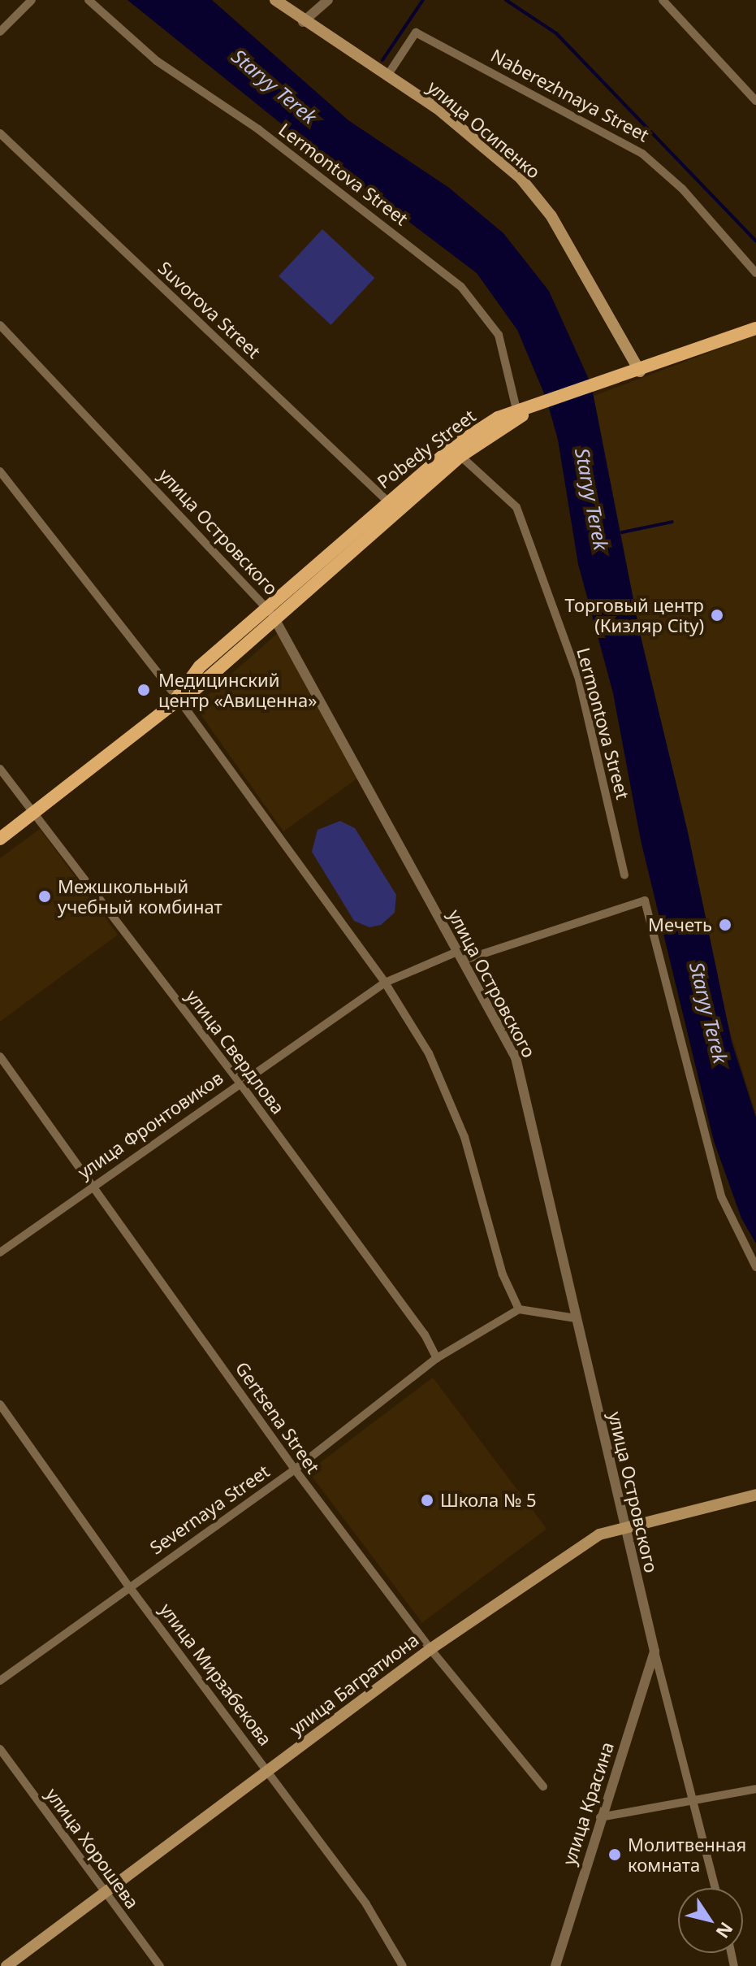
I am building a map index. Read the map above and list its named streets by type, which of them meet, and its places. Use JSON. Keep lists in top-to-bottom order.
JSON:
{
  "streets": {
    "main road": ["улица Осипенко", "Pobedy Street", "улица Багратиона"],
    "street": [
      "Naberezhnaya Street",
      "Lermontova Street",
      "Suvorova Street",
      "улица Островского",
      "улица Свердлова",
      "улица Фронтовиков",
      "Gertsena Street",
      "Severnaya Street",
      "улица Мирзабекова",
      "улица Красина",
      "улица Хорошева"
    ]
  },
  "crossings": [
    ["Naberezhnaya Street", "улица Осипенко"],
    ["улица Осипенко", "Pobedy Street"],
    ["Lermontova Street", "Pobedy Street"],
    ["Suvorova Street", "Pobedy Street"],
    ["Pobedy Street", "улица Островского"],
    ["Pobedy Street", "улица Свердлова"],
    ["улица Островского", "улица Фронтовиков"],
    ["улица Островского", "улица Багратиона"],
    ["улица Островского", "улица Красина"],
    ["улица Свердлова", "улица Фронтовиков"],
    ["улица Свердлова", "Severnaya Street"],
    ["улица Фронтовиков", "Gertsena Street"],
    ["Gertsena Street", "Severnaya Street"],
    ["Gertsena Street", "улица Багратиона"],
    ["Severnaya Street", "улица Мирзабекова"],
    ["улица Мирзабекова", "улица Багратиона"],
    ["улица Багратиона", "улица Хорошева"]
  ],
  "water": ["Staryy Terek"],
  "places": [
    "Торговый центр (Кизляр City)",
    "Медицинский центр «Авиценна»",
    "Межшкольный учебный комбинат",
    "Мечеть",
    "Школа № 5",
    "Молитвенная комната"
  ],
  "north": "bottom right"
}
